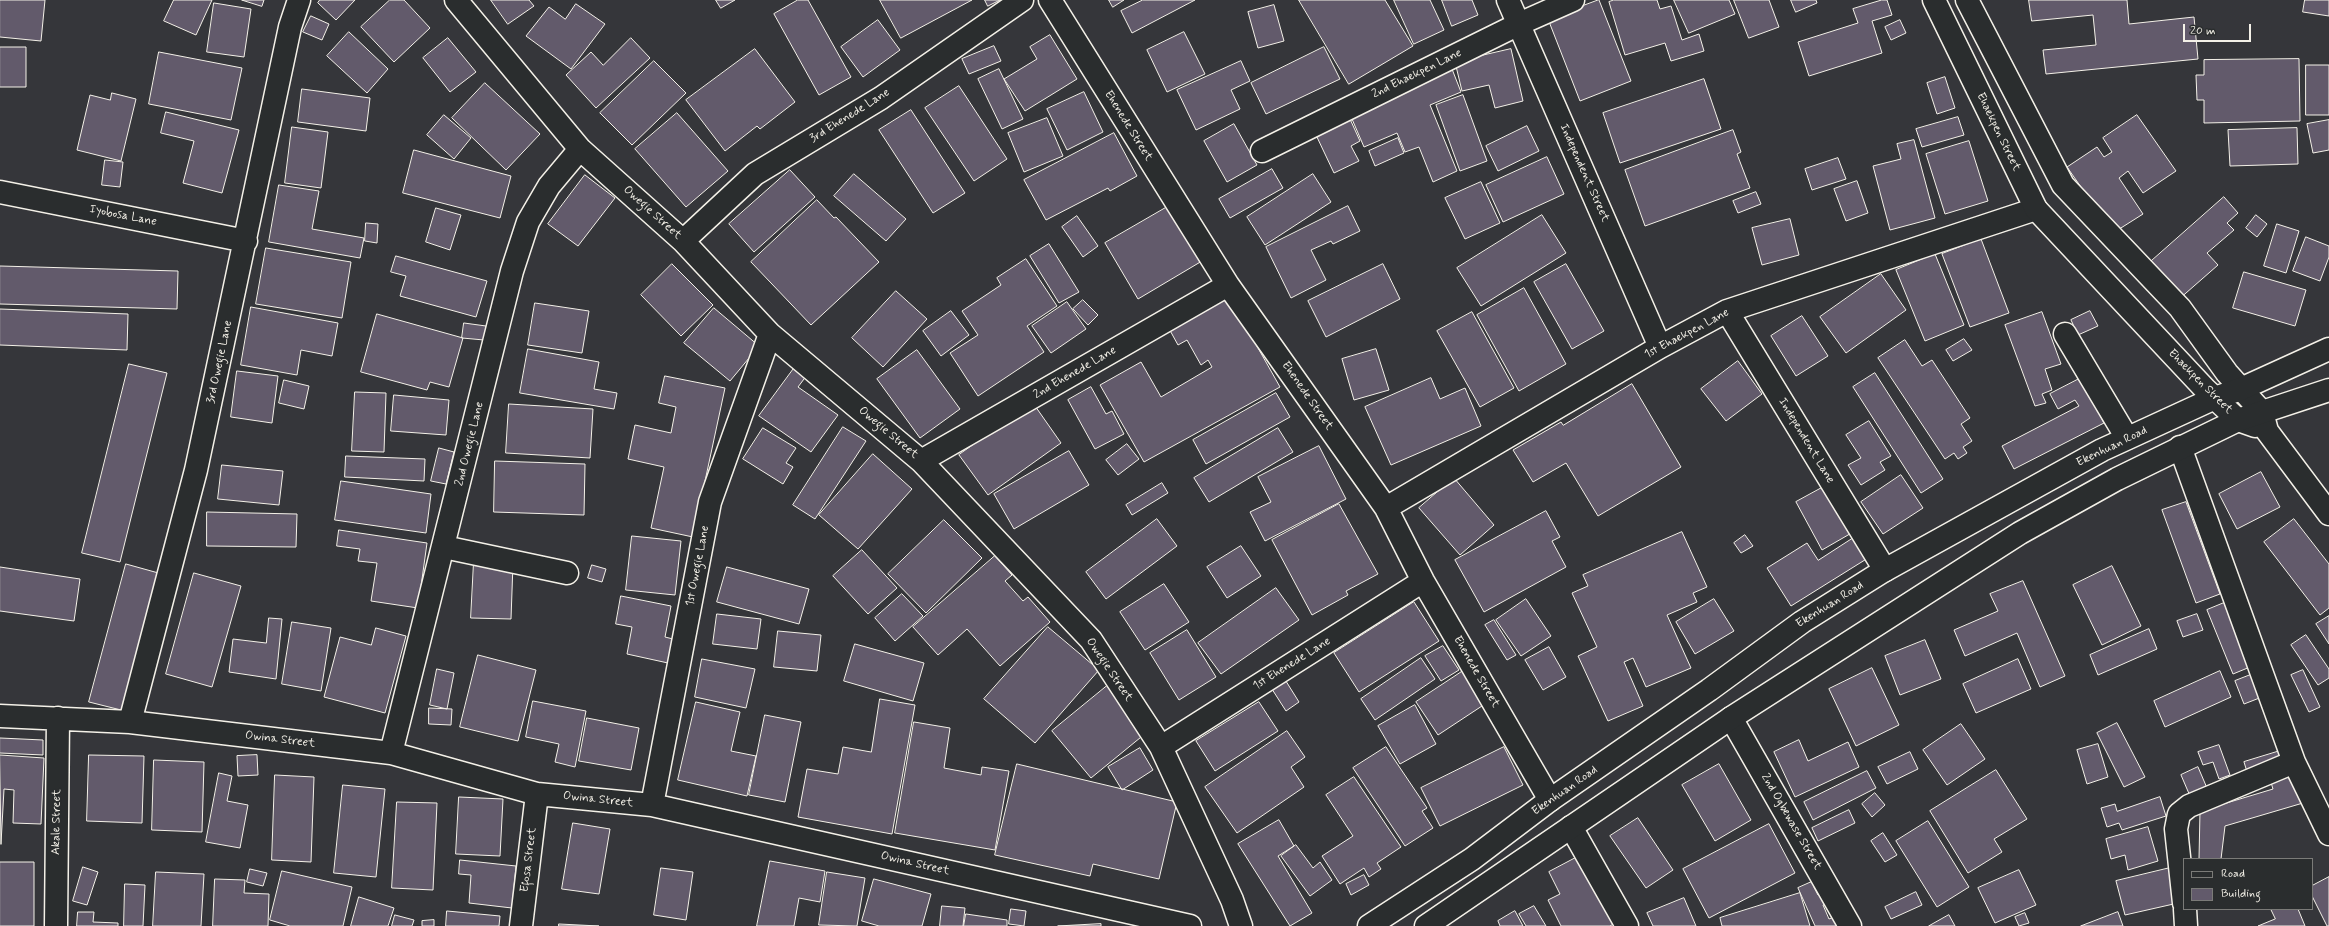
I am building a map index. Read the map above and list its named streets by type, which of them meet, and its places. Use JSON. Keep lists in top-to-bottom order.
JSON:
{
  "streets": {
    "street": [
      "2nd Ehaekpen Lane",
      "3rd Ehenede Lane",
      "Ehenede Street",
      "Ehaekpen Street",
      "Independent Street",
      "Owegie Street",
      "Iyobosa Lane",
      "1st Ehaekpen Lane",
      "3rd Owegie Lane",
      "2nd Ehenede Lane",
      "Independent Lane",
      "2nd Owegie Lane",
      "Ekenhuan Road",
      "1st Owegie Lane",
      "1st Ehenede Lane",
      "Owina Street",
      "Akale Street",
      "2nd Ogbewase Street",
      "Efosa Street"
    ]
  },
  "crossings": [
    ["2nd Ehaekpen Lane", "Independent Street"],
    ["3rd Ehenede Lane", "Owegie Street"],
    ["Ehenede Street", "1st Ehaekpen Lane"],
    ["Ehenede Street", "2nd Ehenede Lane"],
    ["Ehenede Street", "Ekenhuan Road"],
    ["Ehenede Street", "1st Ehenede Lane"],
    ["Ehaekpen Street", "1st Ehaekpen Lane"],
    ["Ehaekpen Street", "Ekenhuan Road"],
    ["Independent Street", "1st Ehaekpen Lane"],
    ["Owegie Street", "2nd Ehenede Lane"],
    ["Owegie Street", "2nd Owegie Lane"],
    ["Owegie Street", "1st Owegie Lane"],
    ["Owegie Street", "1st Ehenede Lane"],
    ["Iyobosa Lane", "3rd Owegie Lane"],
    ["1st Ehaekpen Lane", "Independent Lane"],
    ["3rd Owegie Lane", "Owina Street"],
    ["Independent Lane", "Ekenhuan Road"],
    ["2nd Owegie Lane", "Owina Street"],
    ["1st Owegie Lane", "Owina Street"],
    ["Owina Street", "Akale Street"],
    ["Owina Street", "Efosa Street"]
  ],
  "legend": ["Road", "Building"],
  "scale_bar": "20 m"
}
